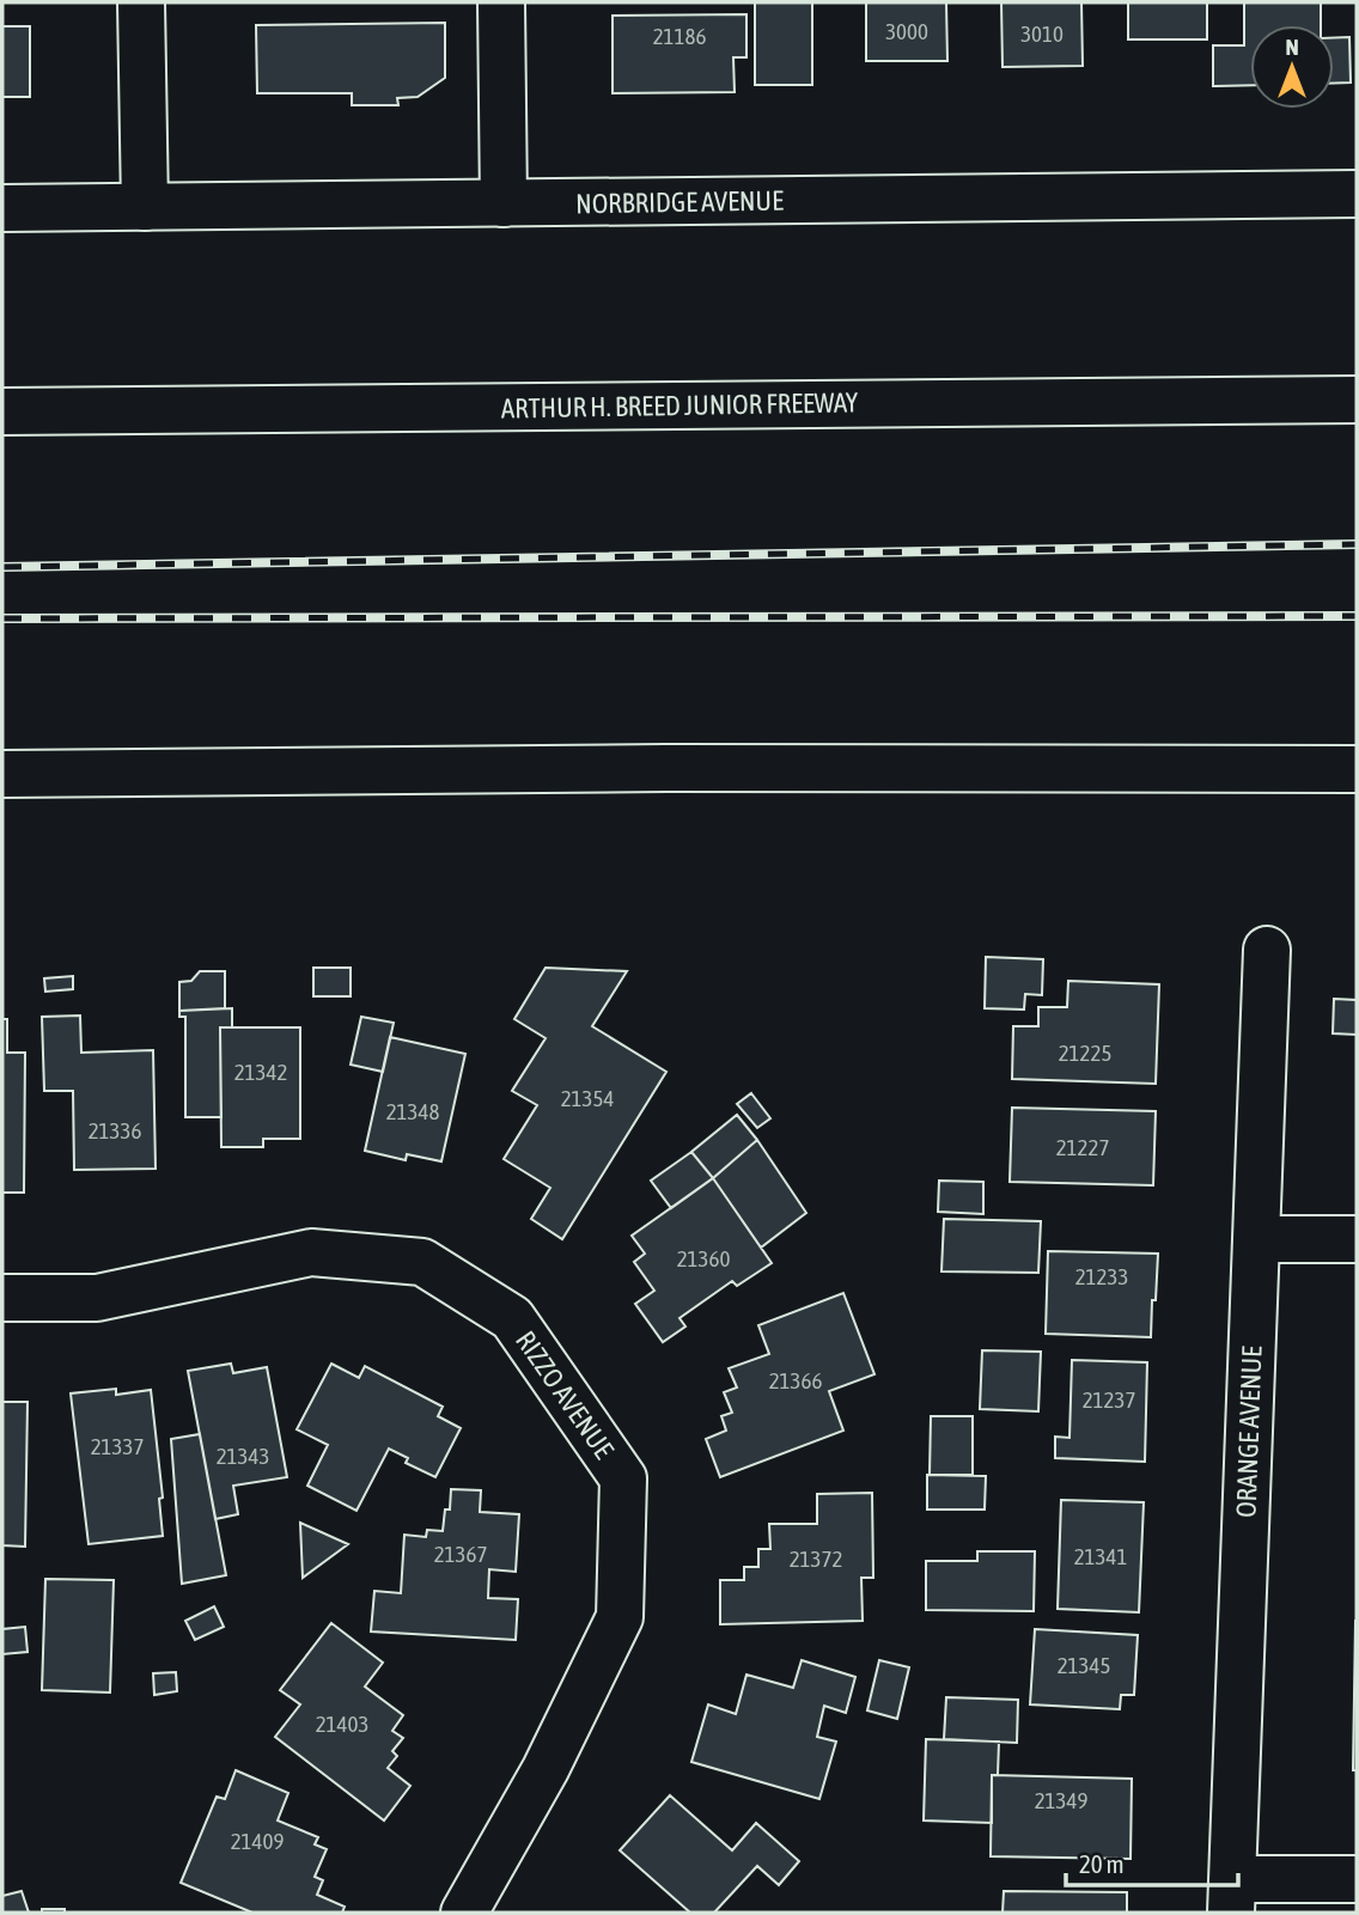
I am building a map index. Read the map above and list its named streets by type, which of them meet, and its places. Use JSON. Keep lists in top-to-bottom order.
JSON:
{
  "streets": {
    "main road": [
      "NORBRIDGE AVENUE",
      "ARTHUR H. BREED JUNIOR FREEWAY",
      "RIZZO AVENUE",
      "ORANGE AVENUE"
    ]
  },
  "house_numbers": [
    "3000",
    "3010",
    "21186",
    "21225",
    "21342",
    "21354",
    "21348",
    "21336",
    "21227",
    "21360",
    "21233",
    "21366",
    "21237",
    "21337",
    "21343",
    "21367",
    "21341",
    "21372",
    "21345",
    "21403",
    "21349",
    "21409"
  ],
  "scale_bar": "20 m",
  "north": "top"
}
